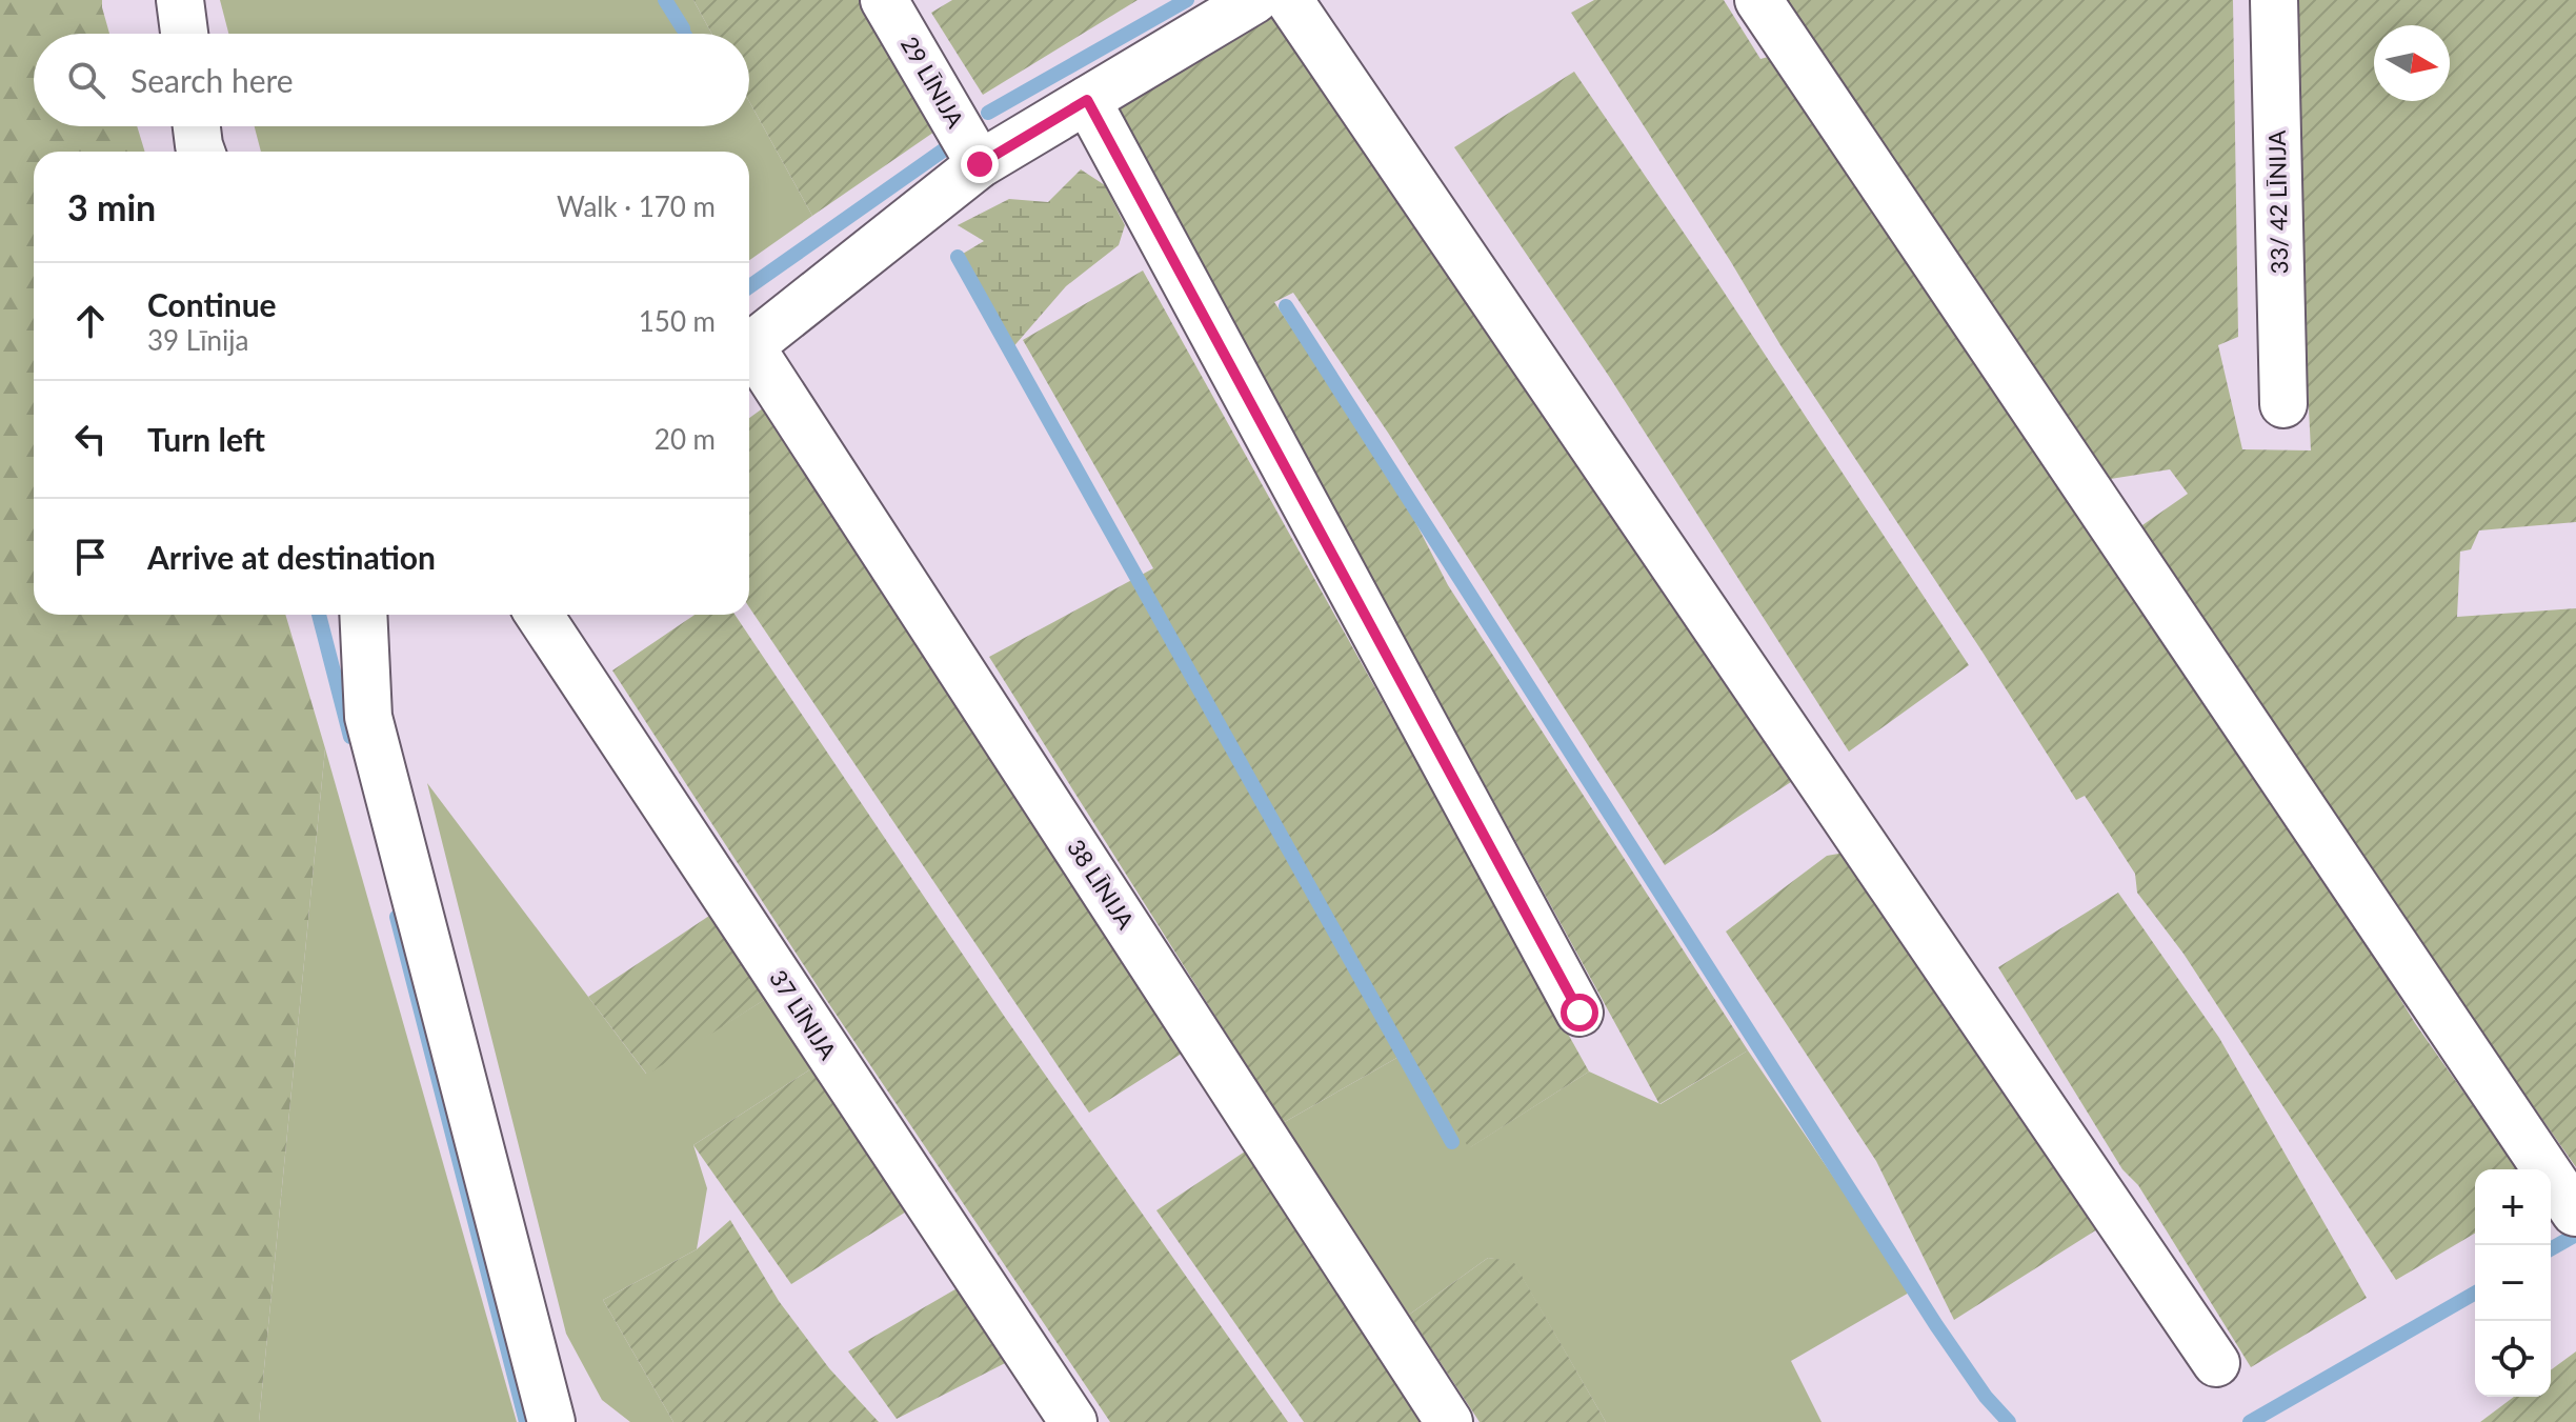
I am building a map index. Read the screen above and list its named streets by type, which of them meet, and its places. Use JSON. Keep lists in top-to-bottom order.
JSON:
{
  "streets": {
    "street": [
      "29 LĪNIJA",
      "33/ 42 LĪNIJA",
      "38 LĪNIJA",
      "37 LĪNIJA"
    ]
  },
  "north": "right",
  "page": {
    "search": "Search here",
    "heading": ["3 min", "Walk · 170 m"],
    "list": [
      ["Continue", "39 Līnija", "150 m"],
      ["Turn left", "20 m"],
      "Arrive at destination"
    ],
    "map_buttons": ["+", "−"]
  }
}
